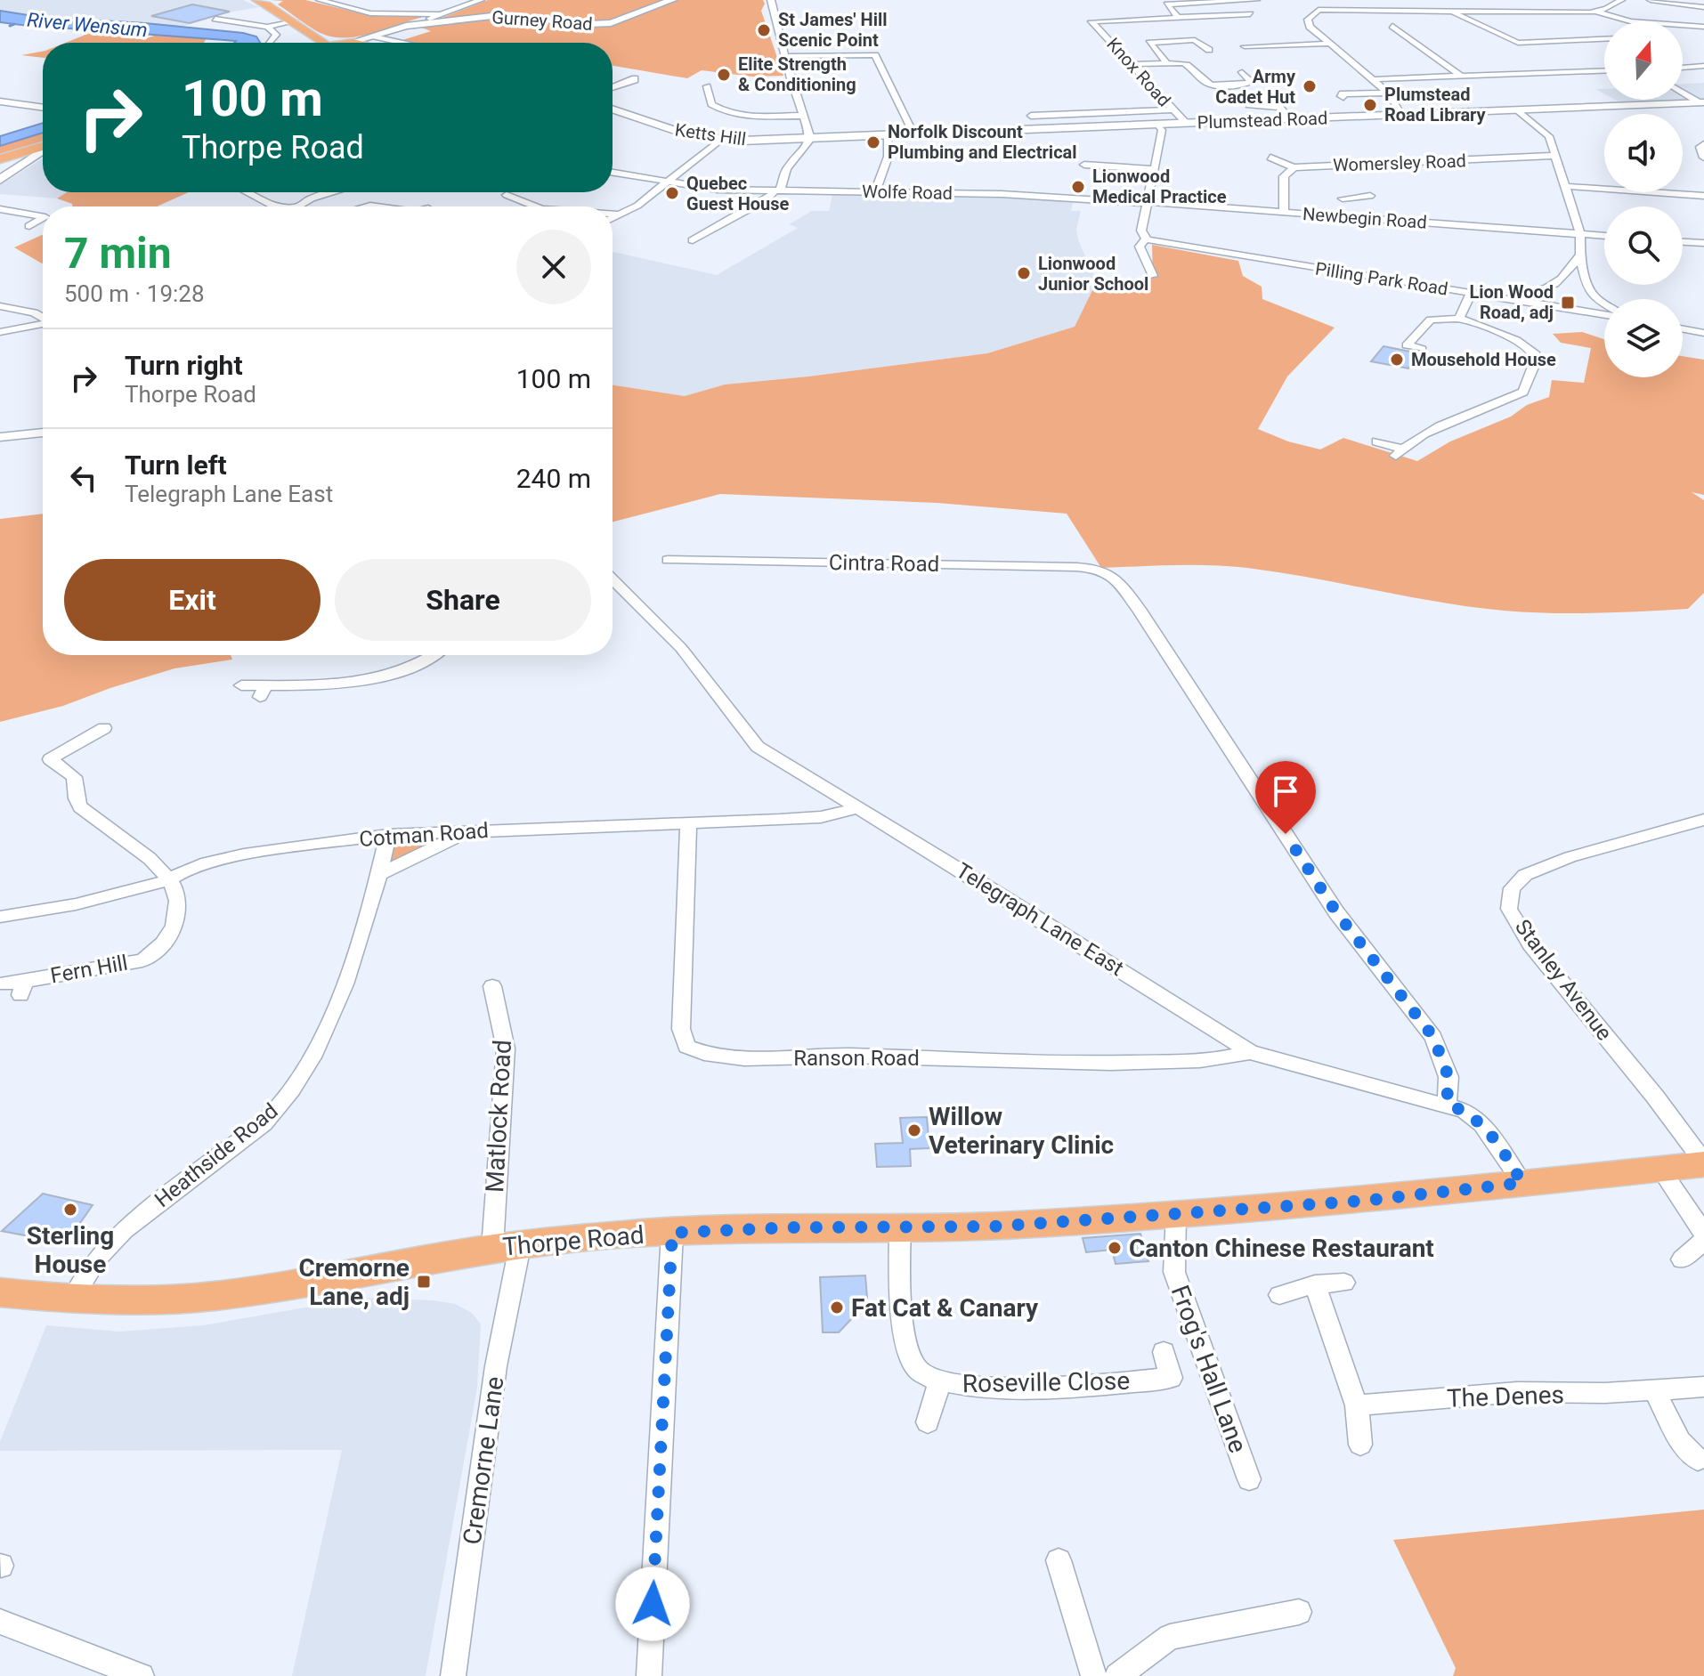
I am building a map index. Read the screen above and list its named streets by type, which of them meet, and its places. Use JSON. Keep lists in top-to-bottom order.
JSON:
{
  "streets": {
    "main road": [
      "Gurney Road",
      "Plumstead Road",
      "Ketts Hill",
      "Thorpe Road"
    ],
    "street": [
      "Knox Road",
      "Womersley Road",
      "Wolfe Road",
      "Newbegin Road",
      "Pilling Park Road",
      "Cintra Road",
      "Cotman Road",
      "Telegraph Lane East",
      "Fern Hill",
      "Stanley Avenue",
      "Ranson Road",
      "Matlock Road",
      "Heathside Road",
      "Frog's Hall Lane",
      "Roseville Close",
      "The Denes",
      "Cremorne Lane"
    ]
  },
  "crossings": [
    ["Knox Road", "Plumstead Road"],
    ["Plumstead Road", "Ketts Hill"],
    ["Wolfe Road", "Newbegin Road"],
    ["Cintra Road", "Telegraph Lane East"],
    ["Cotman Road", "Telegraph Lane East"],
    ["Cotman Road", "Fern Hill"],
    ["Cotman Road", "Ranson Road"],
    ["Cotman Road", "Heathside Road"],
    ["Telegraph Lane East", "Ranson Road"],
    ["Telegraph Lane East", "Thorpe Road"],
    ["Stanley Avenue", "Thorpe Road"],
    ["Matlock Road", "Thorpe Road"],
    ["Matlock Road", "Cremorne Lane"],
    ["Heathside Road", "Thorpe Road"],
    ["Thorpe Road", "Frog's Hall Lane"],
    ["Thorpe Road", "Roseville Close"],
    ["Thorpe Road", "Cremorne Lane"]
  ],
  "water": ["River Wensum"],
  "places": {
    "other": [
      "St James' Hill Scenic Point",
      "Elite Strength & Conditioning",
      "Army Cadet Hut",
      "Plumstead Road Library",
      "Norfolk Discount Plumbing and Electrical",
      "Lionwood Medical Practice",
      "Quebec Guest House",
      "Lionwood Junior School",
      "Mousehold House",
      "Willow Veterinary Clinic",
      "Sterling House",
      "Canton Chinese Restaurant",
      "Fat Cat & Canary"
    ],
    "transit": ["Lion Wood Road, adj", "Cremorne Lane, adj"]
  },
  "north": "top",
  "page": {
    "turn": ["100 m", "Thorpe Road"],
    "heading": ["7 min", "500 m · 19:28"],
    "list": [
      {
        "name": "Turn right",
        "note": "Thorpe Road",
        "value": "100 m"
      },
      {
        "name": "Turn left",
        "note": "Telegraph Lane East",
        "value": "240 m"
      }
    ],
    "buttons": ["Exit", "Share"]
  }
}
